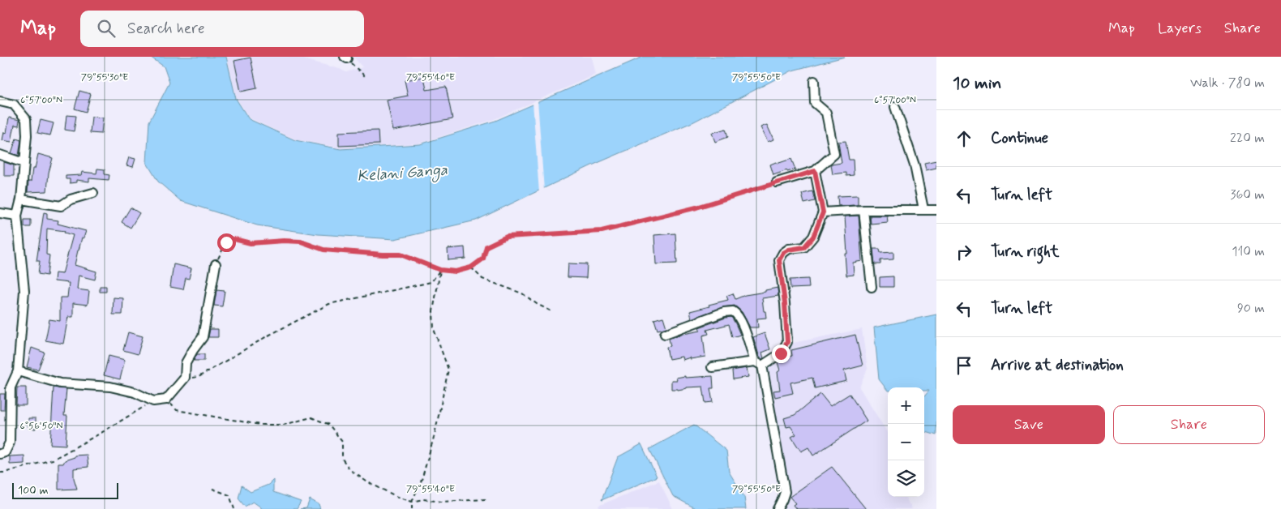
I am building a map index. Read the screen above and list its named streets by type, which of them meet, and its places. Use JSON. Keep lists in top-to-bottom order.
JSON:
{
  "water": ["Kelani Ganga"],
  "scale_bar": "100 m",
  "page": {
    "header": "Map",
    "search": "Search here",
    "nav": ["Map", "Layers", "Share"],
    "heading": ["10 min", "Walk · 780 m"],
    "list": [
      ["Continue", "220 m"],
      ["Turn left", "360 m"],
      ["Turn right", "110 m"],
      ["Turn left", "90 m"],
      "Arrive at destination"
    ],
    "map_buttons": ["+", "−"],
    "buttons": ["Save", "Share"],
    "scale": "100 m"
  },
  "coordinates": [
    "79°55'30\"E",
    "79°55'40\"E",
    "79°55'50\"E",
    "6°57'00\"N",
    "6°56'50\"N"
  ]
}
